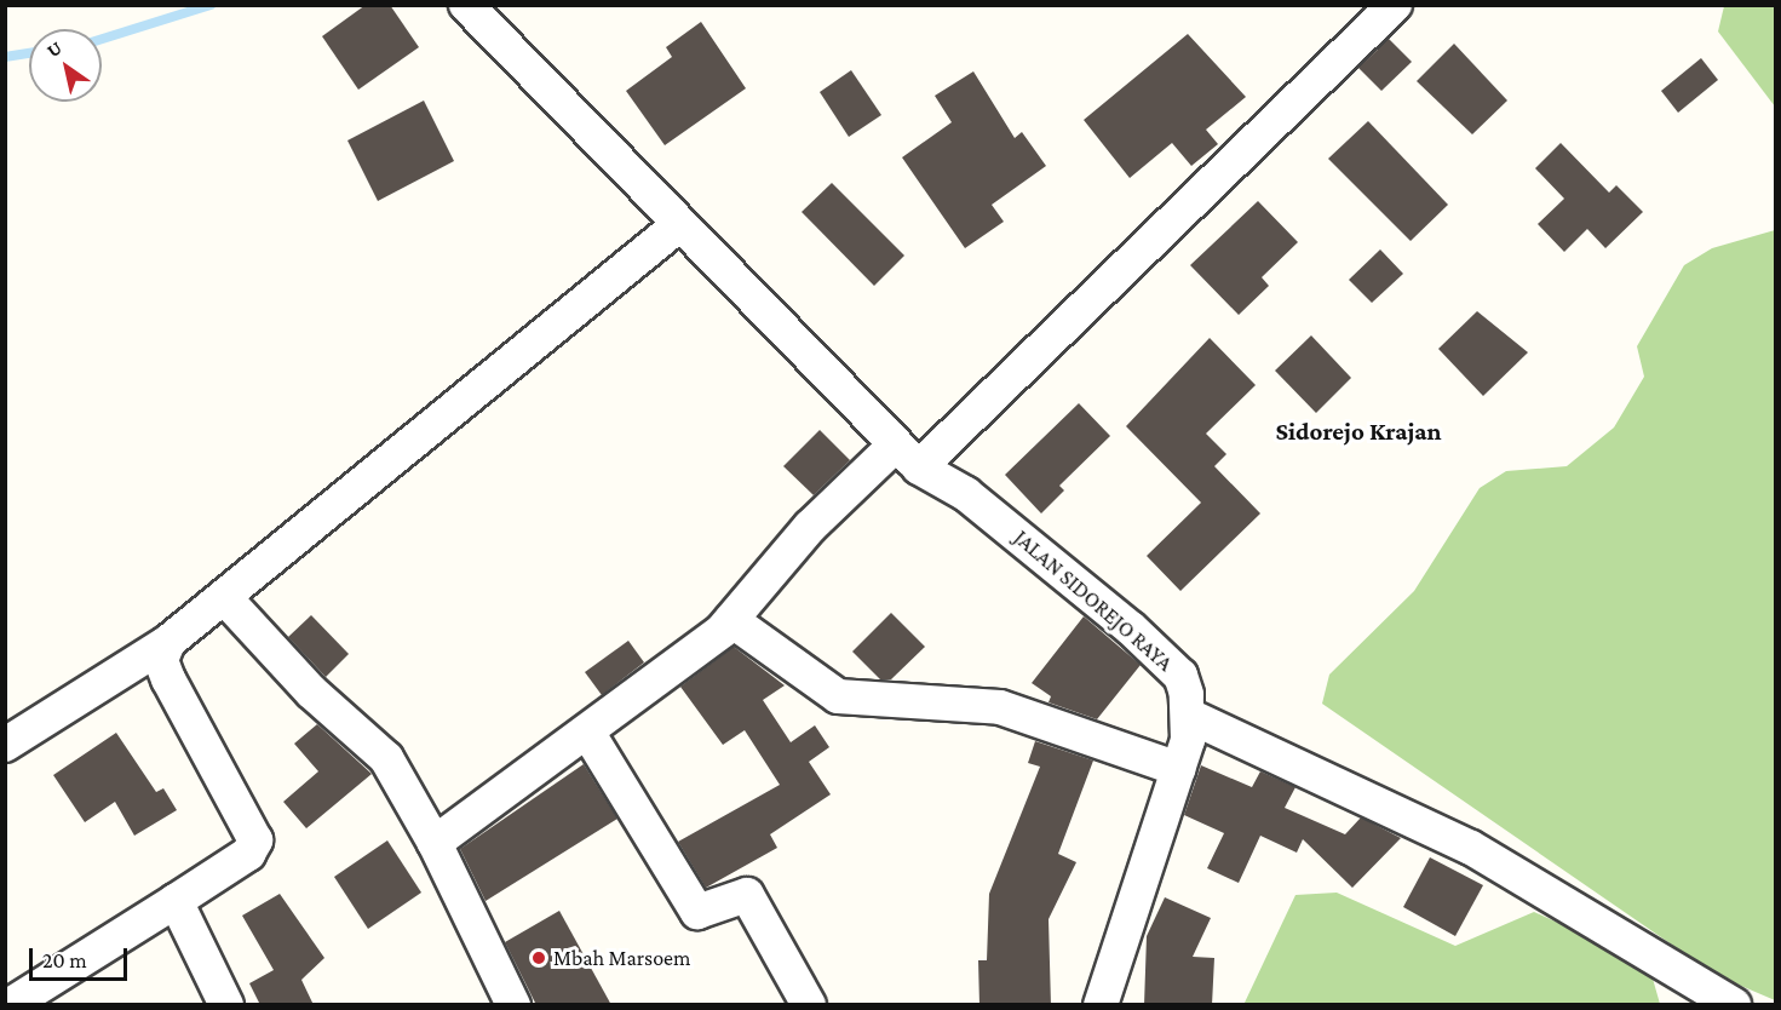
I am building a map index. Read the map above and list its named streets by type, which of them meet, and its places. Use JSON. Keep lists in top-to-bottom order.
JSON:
{
  "streets": {
    "street": ["JALAN SIDOREJO RAYA"]
  },
  "districts": ["Sidorejo Krajan"],
  "places": ["Mbah Marsoem"],
  "scale_bar": "20 m",
  "north": "top left"
}
